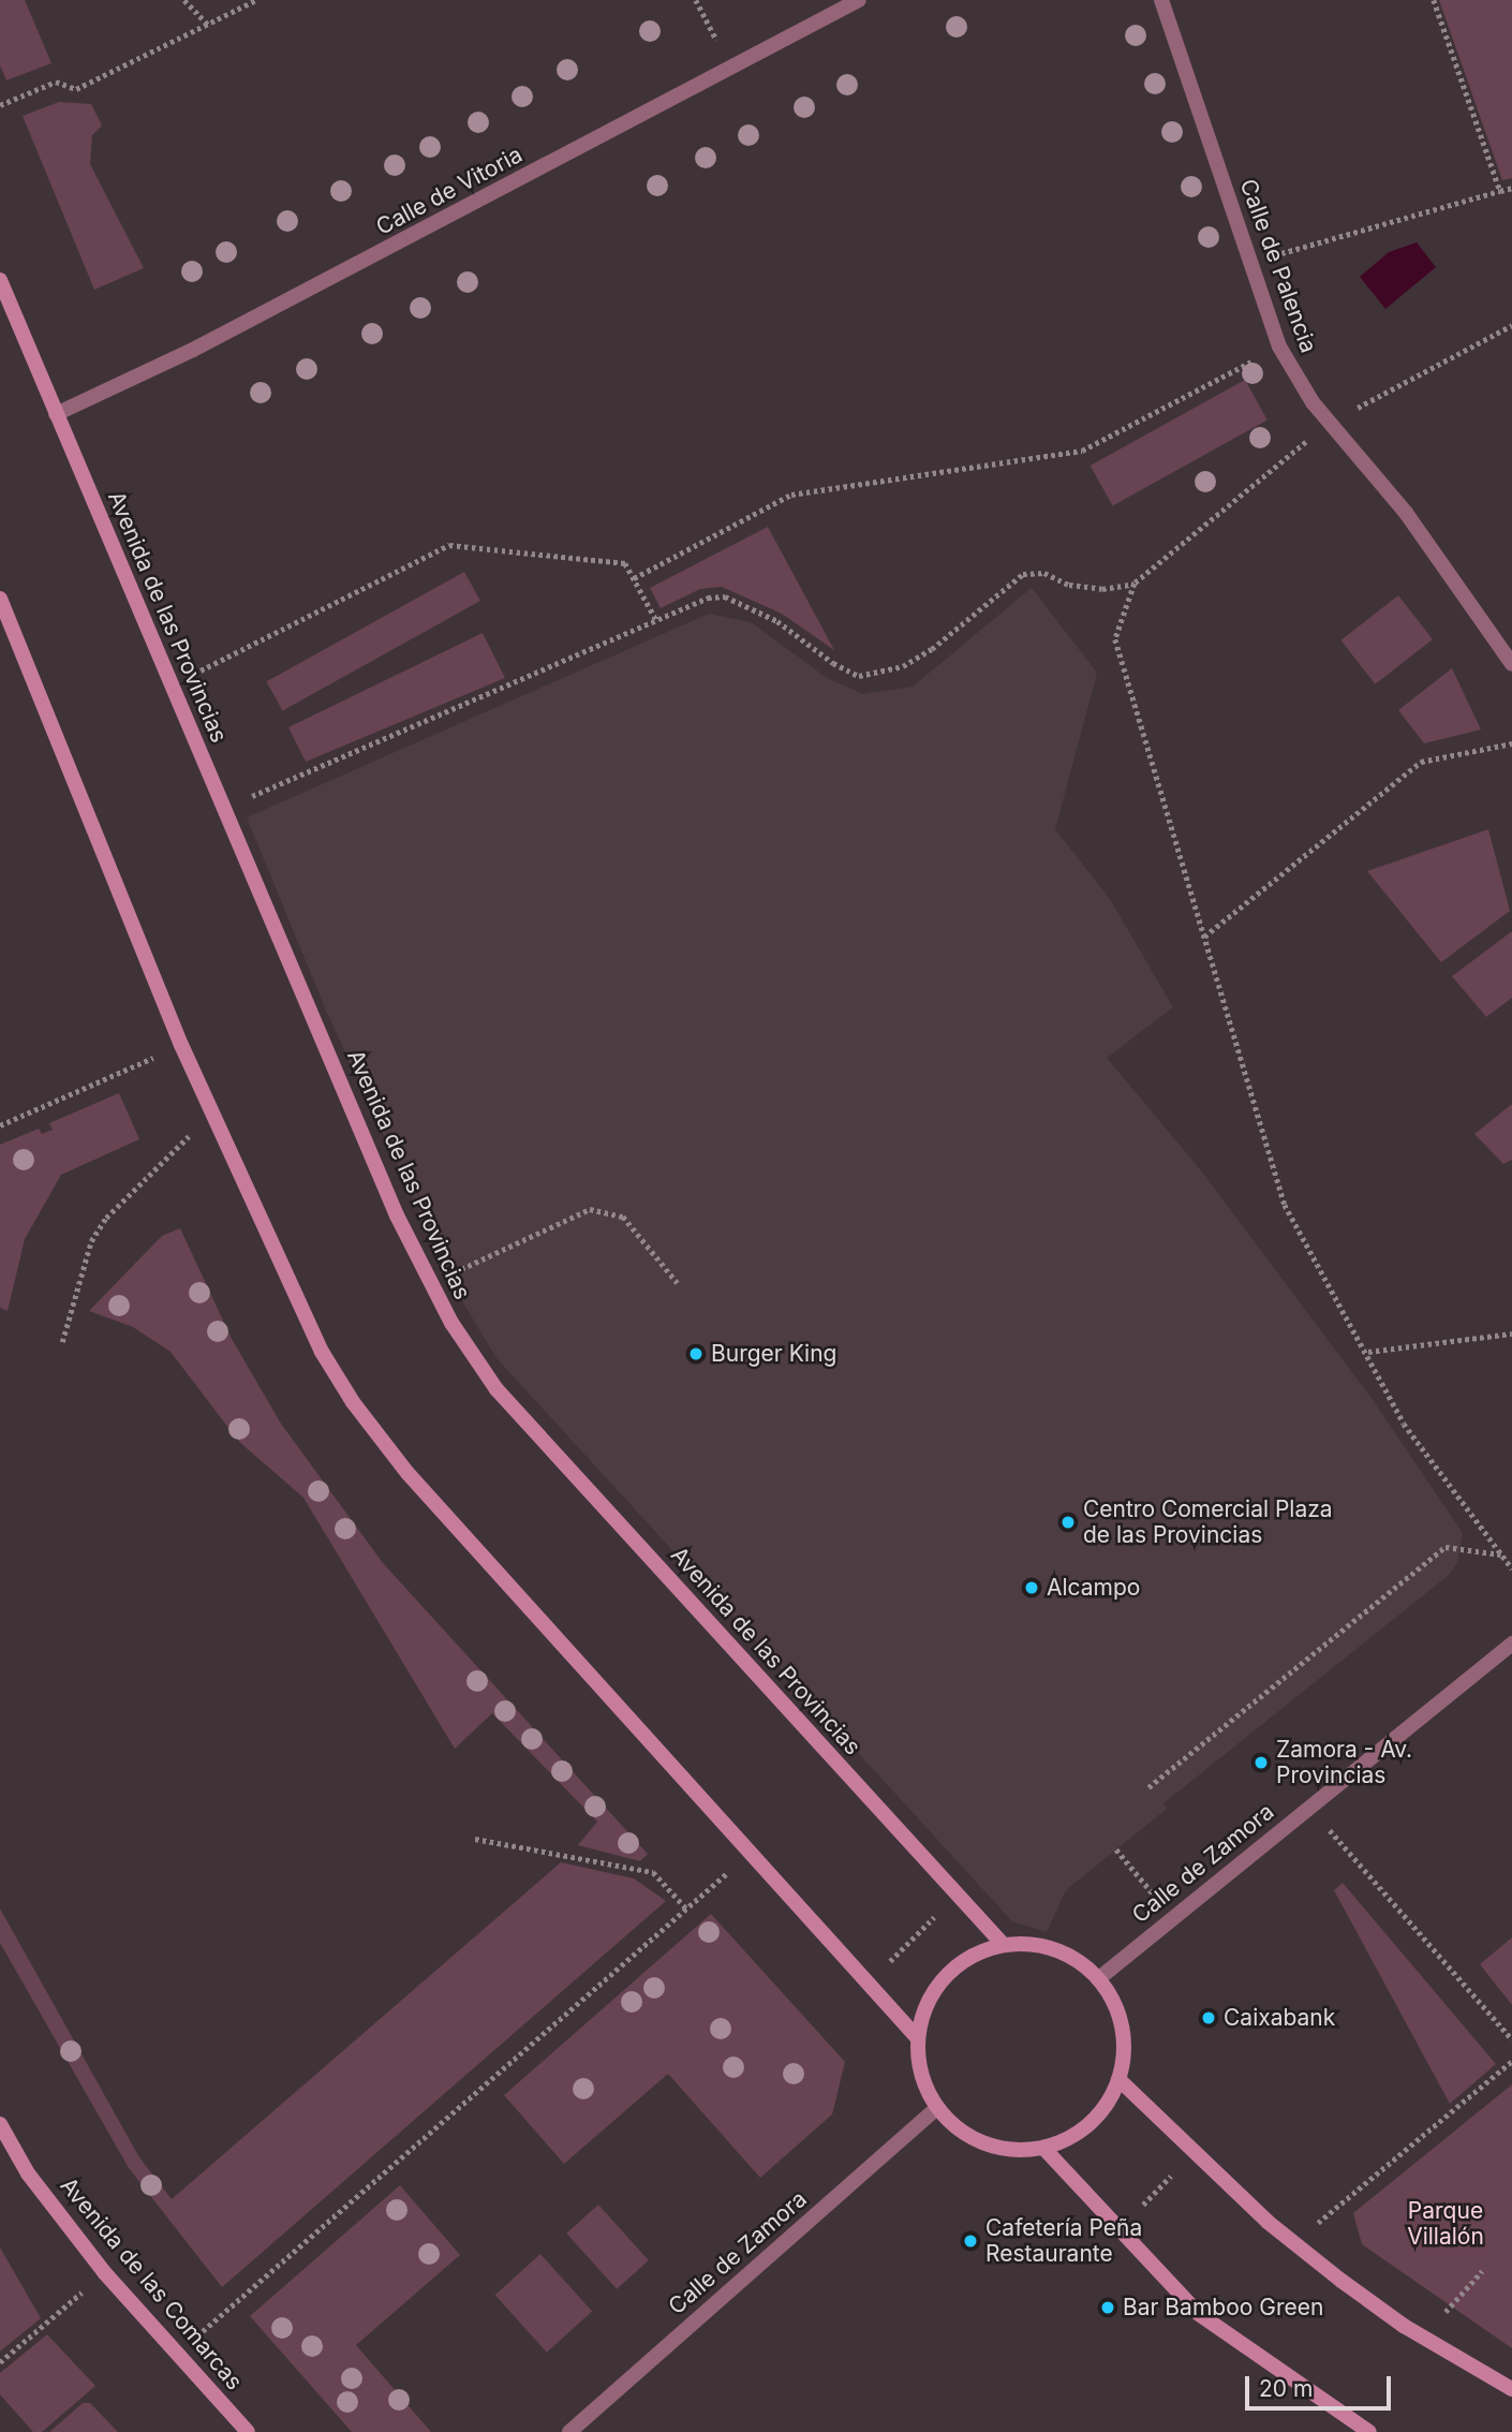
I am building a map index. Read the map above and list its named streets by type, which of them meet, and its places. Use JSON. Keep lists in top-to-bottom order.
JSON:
{
  "streets": {
    "main road": ["Avenida de las Provincias", "Avenida de las Comarcas"],
    "street": ["Calle de Vitoria", "Calle de Palencia", "Calle de Zamora"]
  },
  "crossings": [
    ["Calle de Vitoria", "Avenida de las Provincias"],
    ["Avenida de las Provincias", "Calle de Zamora"]
  ],
  "parks": ["Parque Villalón"],
  "places": [
    "Burger King",
    "Centro Comercial Plaza de las Provincias",
    "Alcampo",
    "Zamora - Av. Provincias",
    "Caixabank",
    "Cafetería Peña Restaurante",
    "Bar Bamboo Green"
  ],
  "scale_bar": "20 m"
}
